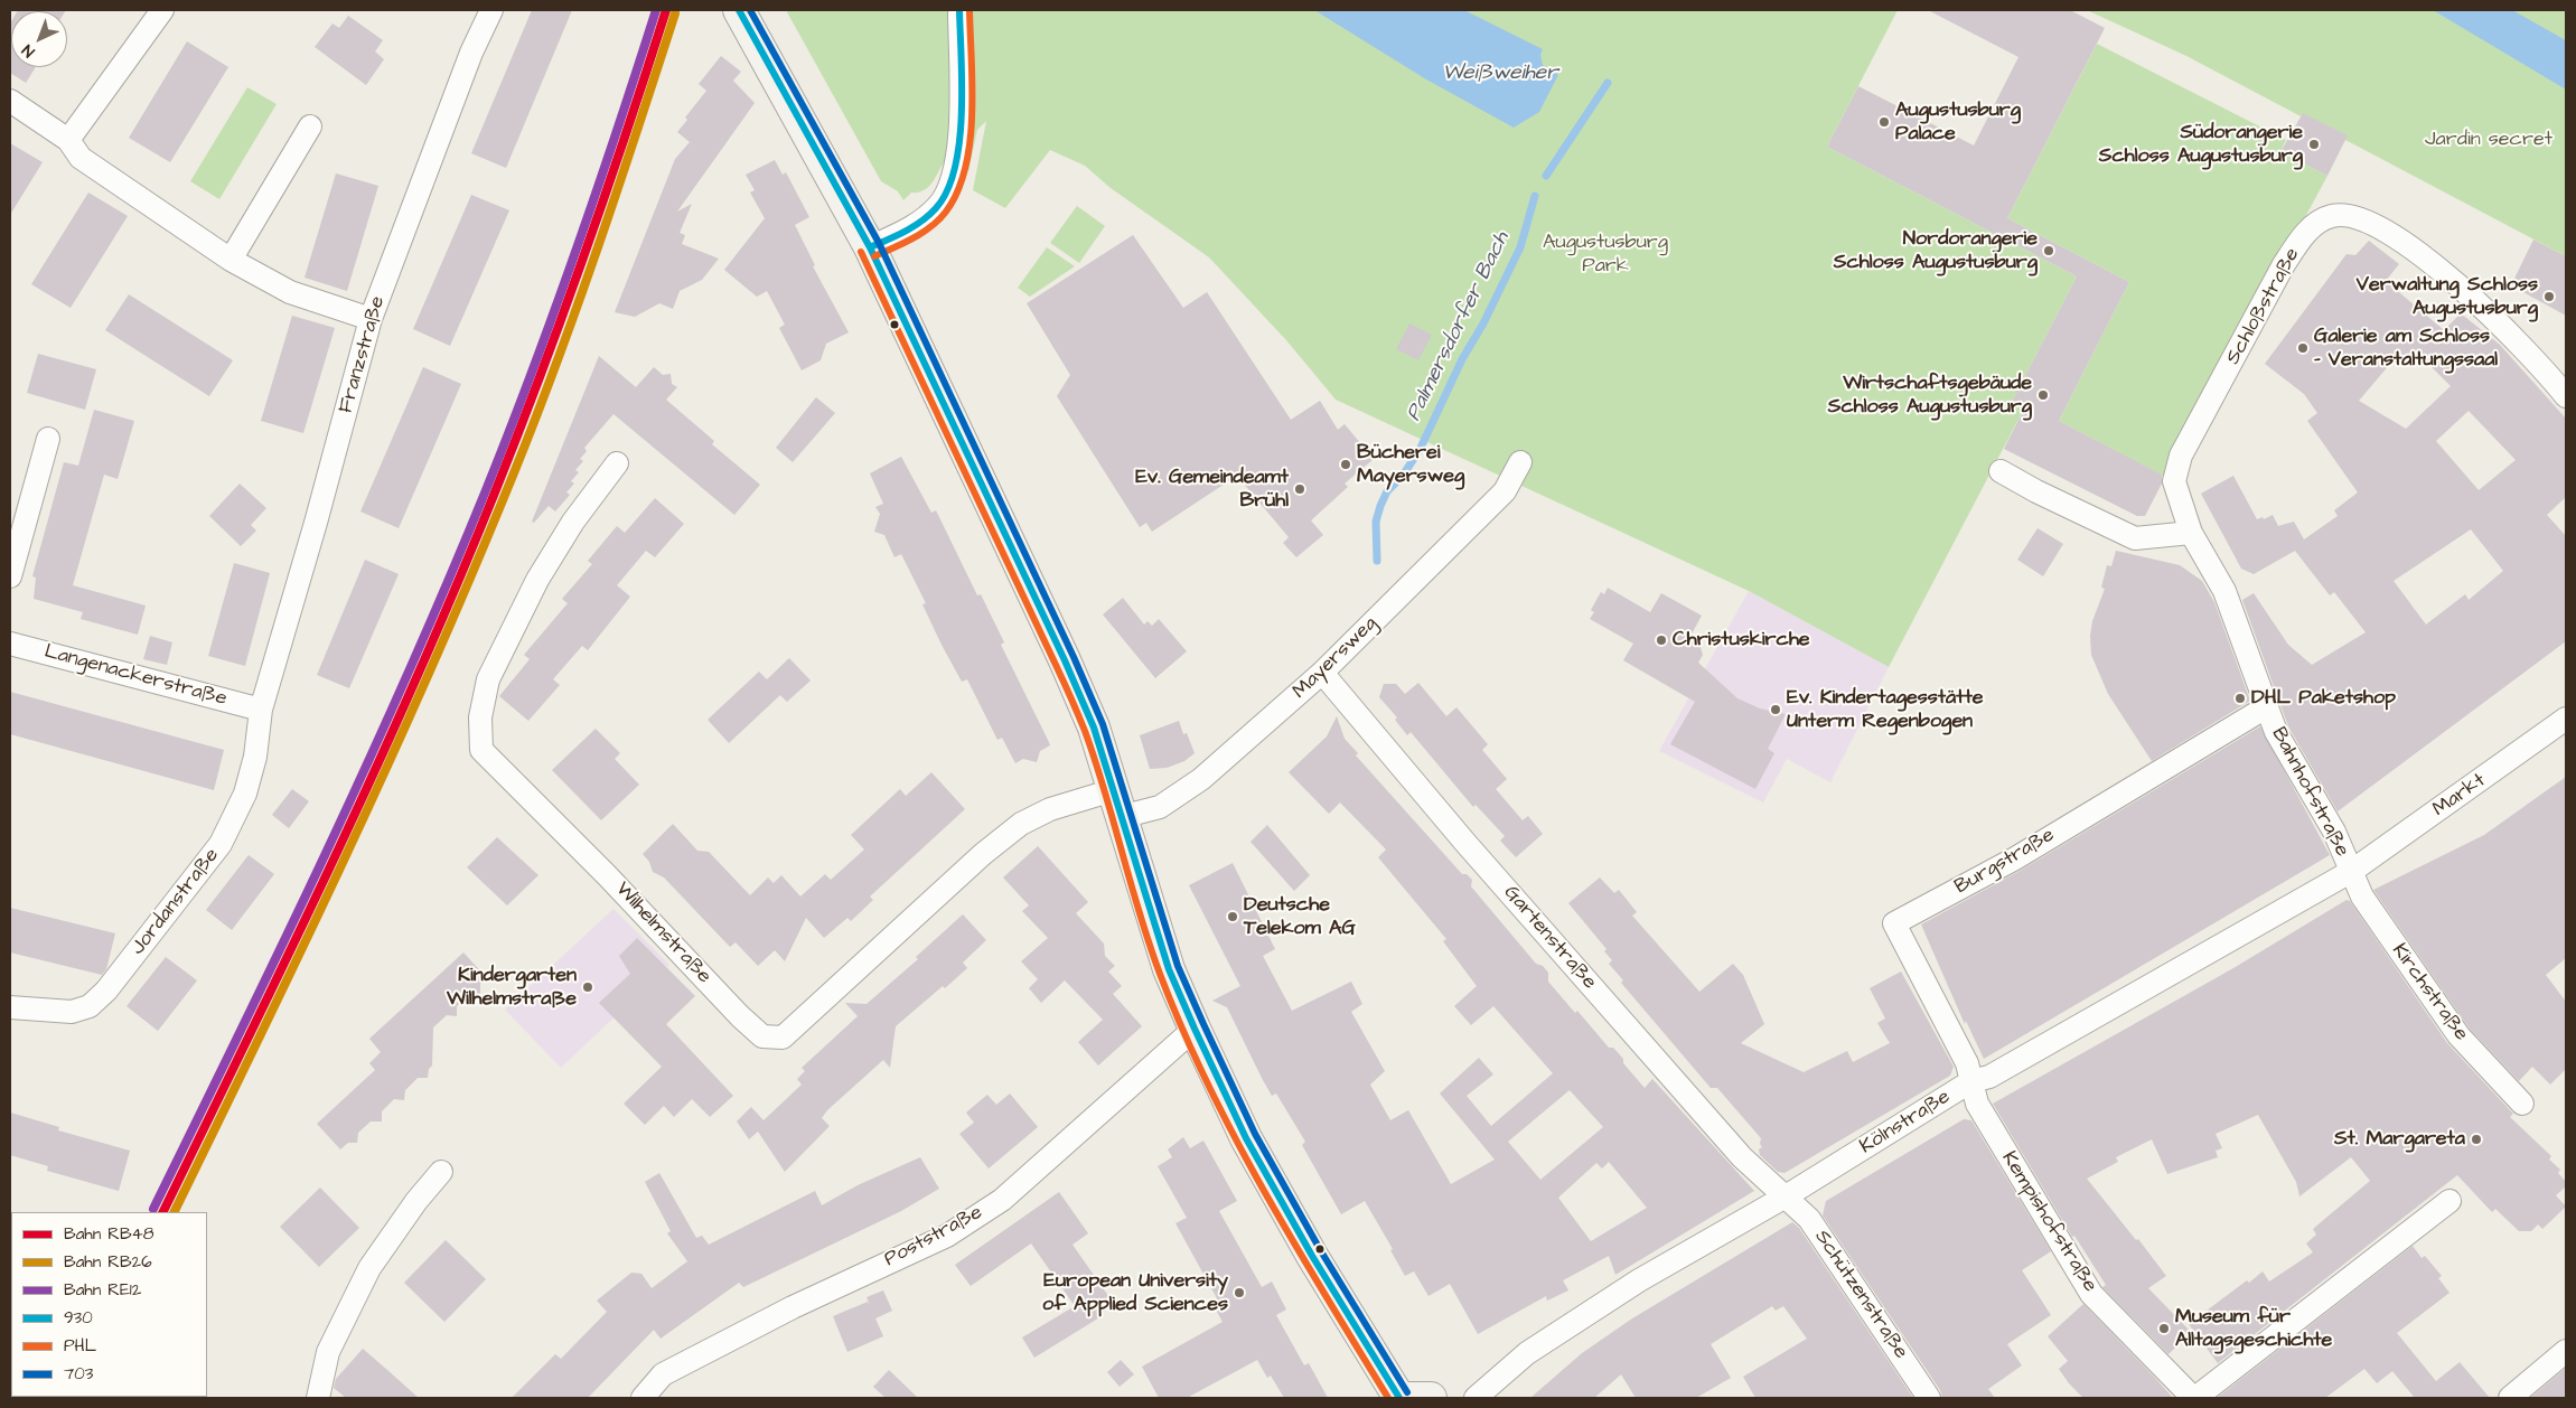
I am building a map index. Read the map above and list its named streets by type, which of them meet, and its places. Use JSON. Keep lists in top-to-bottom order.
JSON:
{
  "streets": {
    "street": [
      "Schloßstraße",
      "Franzstraße",
      "Mayersweg",
      "Langenackerstraße",
      "Bahnhofstraße",
      "Markt",
      "Burgstraße",
      "Jordanstraße",
      "Wilhelmstraße",
      "Gartenstraße",
      "Kirchstraße",
      "Kölnstraße",
      "Kempishofstraße",
      "Poststraße",
      "Schützenstraße"
    ]
  },
  "crossings": [
    ["Schloßstraße", "Bahnhofstraße"],
    ["Franzstraße", "Langenackerstraße"],
    ["Franzstraße", "Jordanstraße"],
    ["Mayersweg", "Wilhelmstraße"],
    ["Mayersweg", "Gartenstraße"],
    ["Langenackerstraße", "Jordanstraße"],
    ["Bahnhofstraße", "Markt"],
    ["Bahnhofstraße", "Burgstraße"],
    ["Bahnhofstraße", "Kirchstraße"],
    ["Bahnhofstraße", "Kölnstraße"],
    ["Markt", "Kirchstraße"],
    ["Markt", "Kölnstraße"],
    ["Burgstraße", "Kölnstraße"],
    ["Burgstraße", "Kempishofstraße"],
    ["Gartenstraße", "Kölnstraße"],
    ["Gartenstraße", "Schützenstraße"],
    ["Kirchstraße", "Kölnstraße"],
    ["Kölnstraße", "Kempishofstraße"],
    ["Kölnstraße", "Schützenstraße"]
  ],
  "water": ["Weißweiher", "Palmersdorfer Bach"],
  "parks": ["Jardin secret", "Augustusburg Park"],
  "places": [
    "Augustusburg Palace",
    "Südorangerie Schloss Augustusburg",
    "Nordorangerie Schloss Augustusburg",
    "Verwaltung Schloss Augustusburg",
    "Galerie am Schloss - Veranstaltungssaal",
    "Wirtschaftsgebäude Schloss Augustusburg",
    "Bücherei Mayersweg",
    "Ev. Gemeindeamt Brühl",
    "Christuskirche",
    "DHL Paketshop",
    "Ev. Kindertagesstätte Unterm Regenbogen",
    "Deutsche Telekom AG",
    "Kindergarten Wilhelmstraße",
    "St. Margareta",
    "European University of Applied Sciences",
    "Museum für Alltagsgeschichte"
  ],
  "lines": [
    "rail line RB48",
    "rail line RE12",
    "transit line 930",
    "transit line PHL",
    "transit line 703",
    "rail line RB26"
  ],
  "legend": [
    "Bahn RB48",
    "Bahn RB26",
    "Bahn RE12",
    "930",
    "PHL",
    "703"
  ],
  "north": "bottom left"
}
